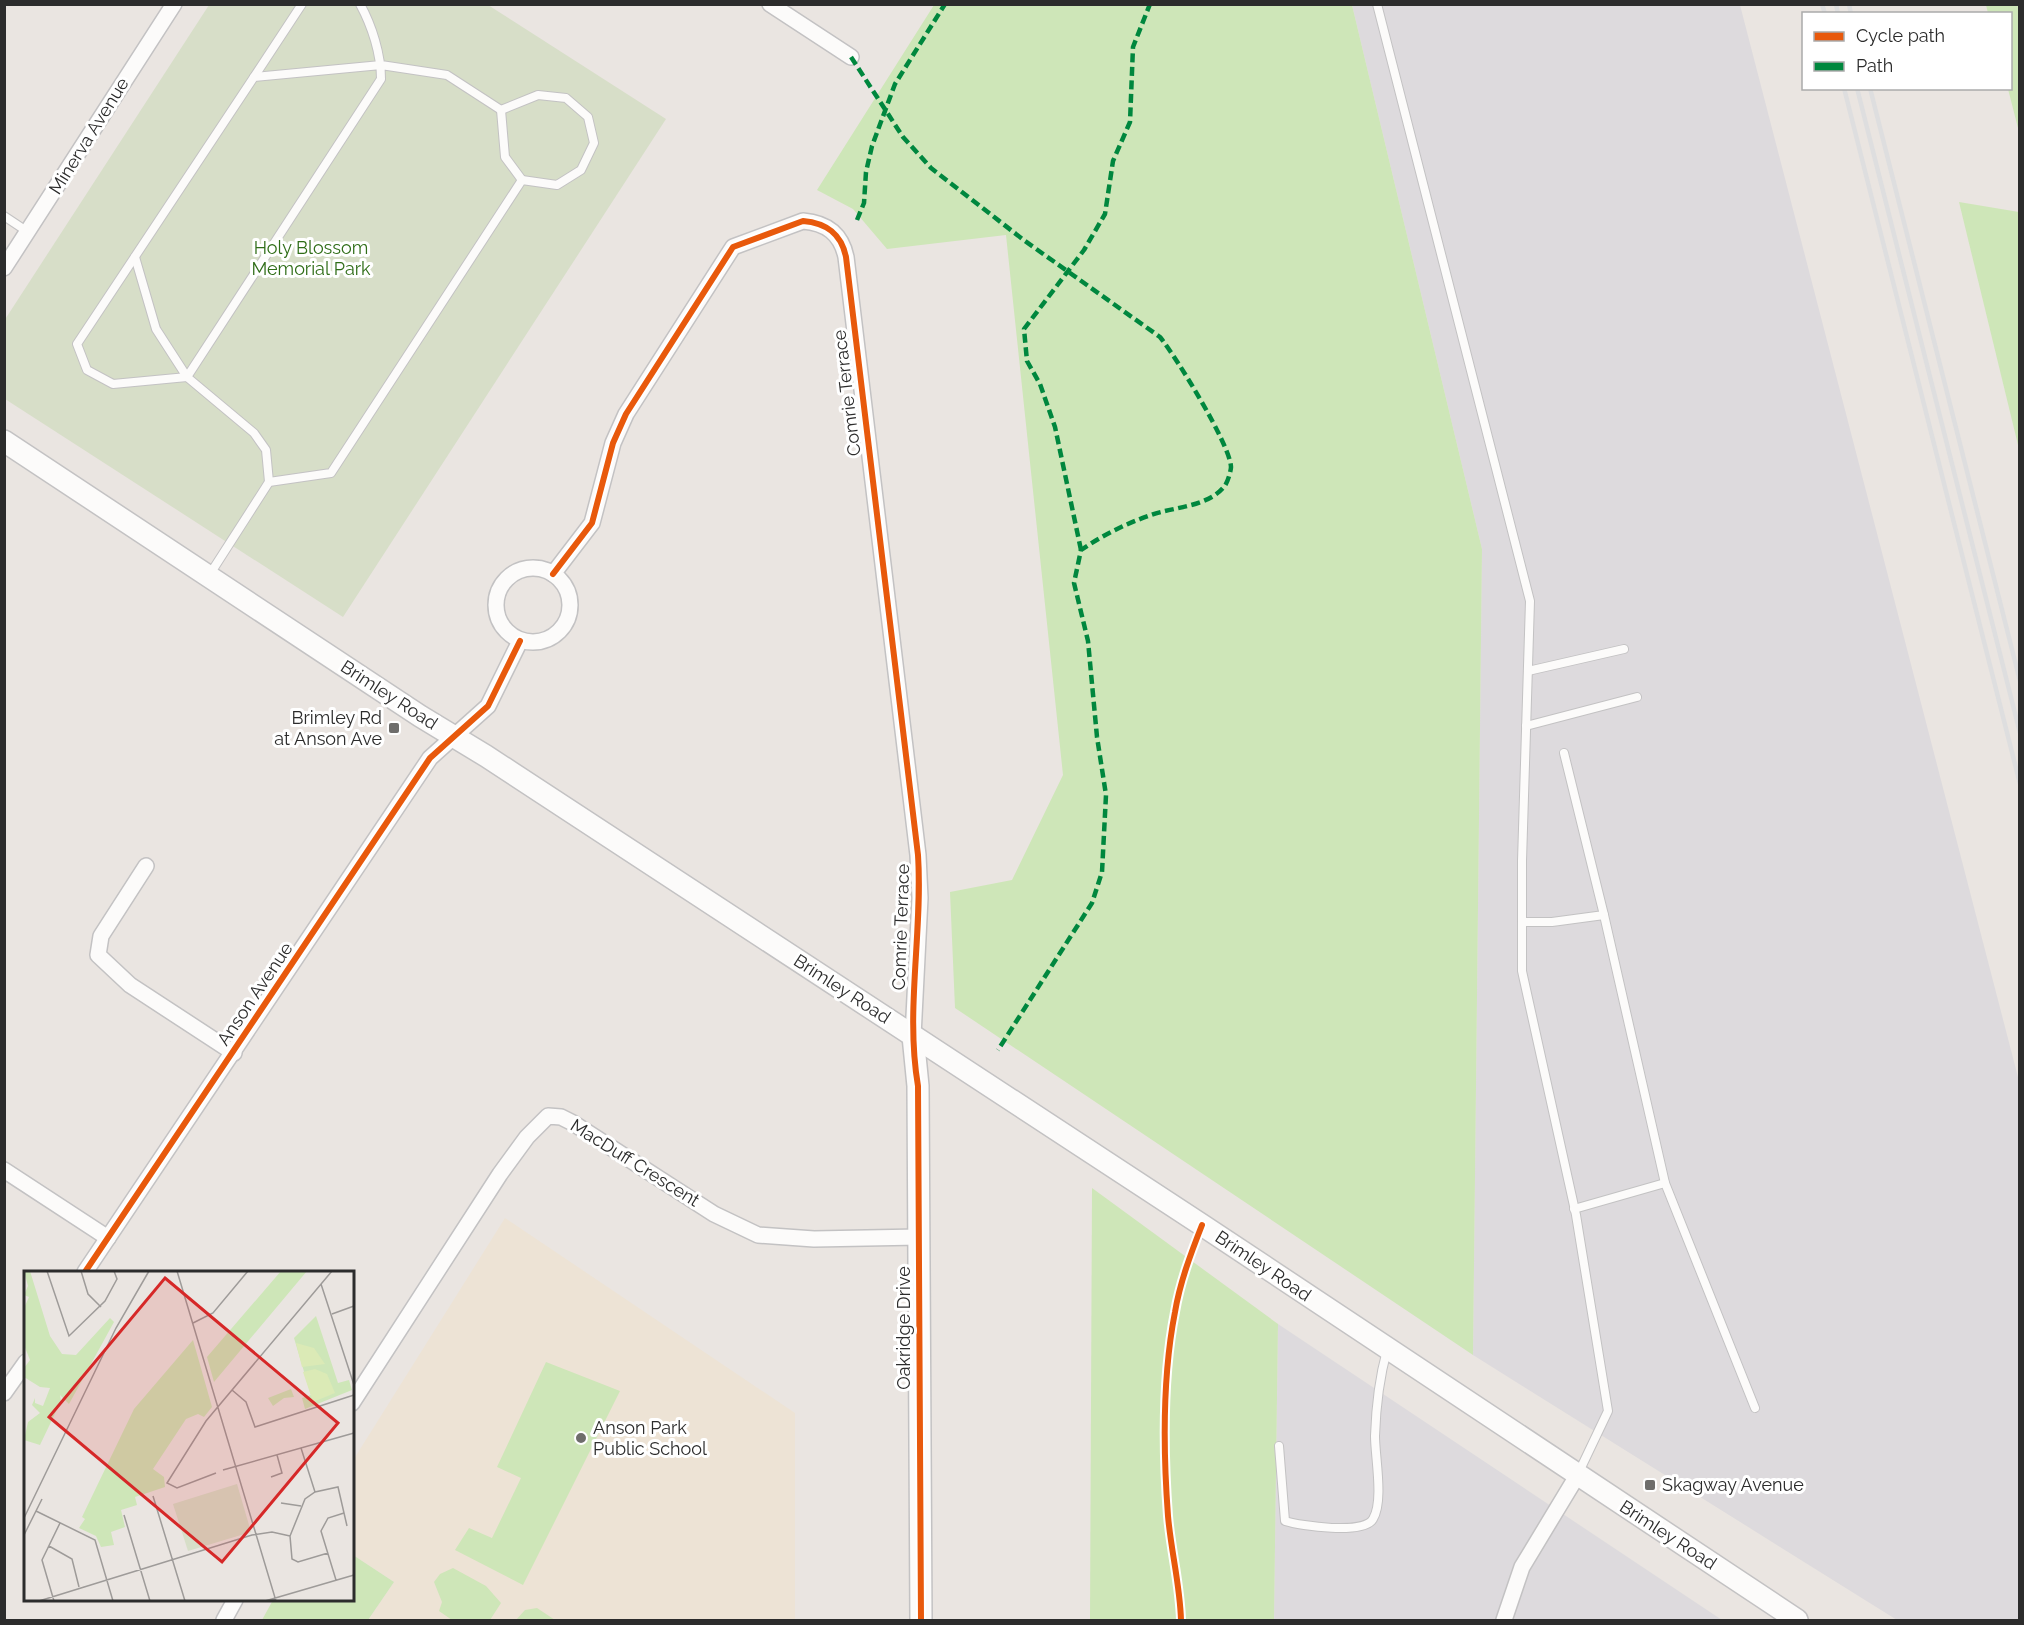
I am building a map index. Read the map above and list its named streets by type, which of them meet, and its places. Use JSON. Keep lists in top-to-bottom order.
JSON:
{
  "streets": {
    "main road": ["Brimley Road", "Oakridge Drive"],
    "street": [
      "Minerva Avenue",
      "Comrie Terrace",
      "Anson Avenue",
      "MacDuff Crescent"
    ]
  },
  "crossings": [
    ["Comrie Terrace", "Brimley Road"],
    ["Comrie Terrace", "Oakridge Drive"],
    ["Brimley Road", "Anson Avenue"],
    ["Brimley Road", "Oakridge Drive"],
    ["MacDuff Crescent", "Oakridge Drive"]
  ],
  "parks": ["Holy Blossom Memorial Park"],
  "places": {
    "transit": ["Brimley Rd at Anson Ave", "Skagway Avenue"],
    "other": ["Anson Park Public School"]
  },
  "legend": ["Cycle path", "Path"]
}
